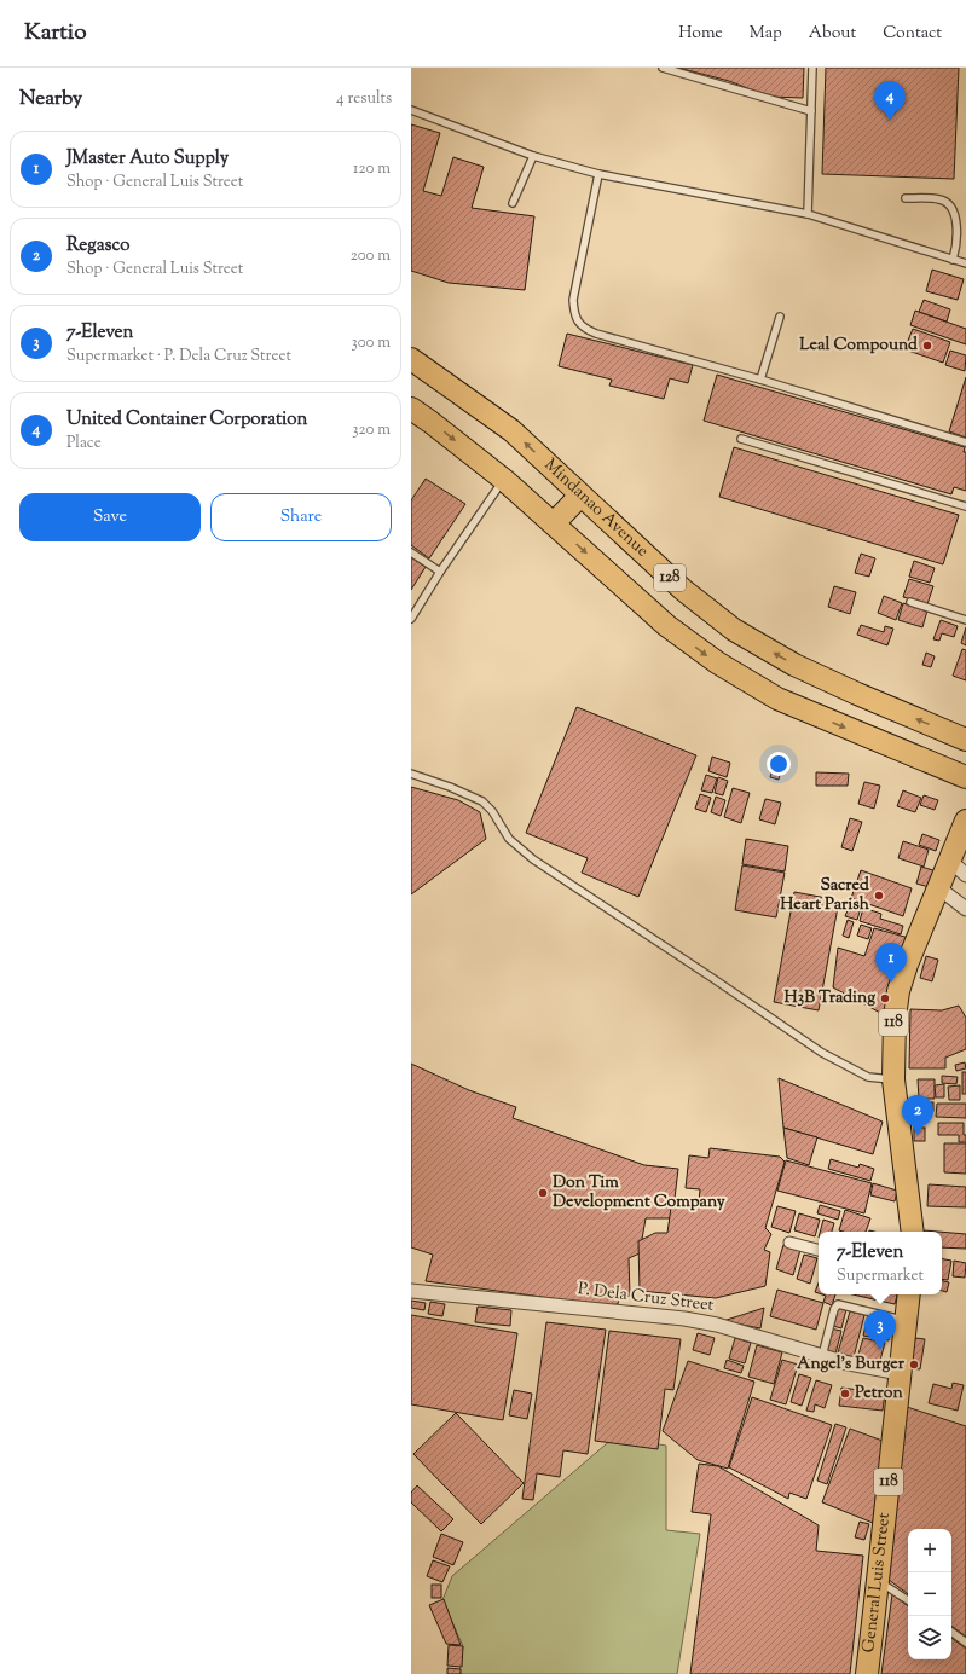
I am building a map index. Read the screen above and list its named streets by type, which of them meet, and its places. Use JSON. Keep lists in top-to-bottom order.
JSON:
{
  "streets": {
    "main road": [
      "Mindanao Avenue",
      "128",
      "118",
      "General Luis Street"
    ],
    "street": ["P. Dela Cruz Street"]
  },
  "crossings": [
    ["P. Dela Cruz Street", "General Luis Street"]
  ],
  "places": [
    "Leal Compound",
    "Sacred Heart Parish",
    "H3B Trading",
    "Don Tim Development Company",
    "Angel's Burger",
    "Petron"
  ],
  "page": {
    "header": "Kartio",
    "nav": [
      "Home",
      "Map",
      "About",
      "Contact"
    ],
    "heading": ["Nearby", "4 results"],
    "pins": [
      "4",
      "1",
      "2",
      "3"
    ],
    "list": [
      {
        "mark": "1",
        "name": "JMaster Auto Supply",
        "note": "Shop · General Luis Street",
        "value": "120 m"
      },
      {
        "mark": "2",
        "name": "Regasco",
        "note": "Shop · General Luis Street",
        "value": "200 m"
      },
      {
        "mark": "3",
        "name": "7-Eleven",
        "note": "Supermarket · P. Dela Cruz Street",
        "value": "300 m"
      },
      {
        "mark": "4",
        "name": "United Container Corporation",
        "note": "Place",
        "value": "320 m"
      }
    ],
    "buttons": ["Save", "Share"],
    "popup": ["7-Eleven", "Supermarket"],
    "map_buttons": ["+", "−"]
  }
}
